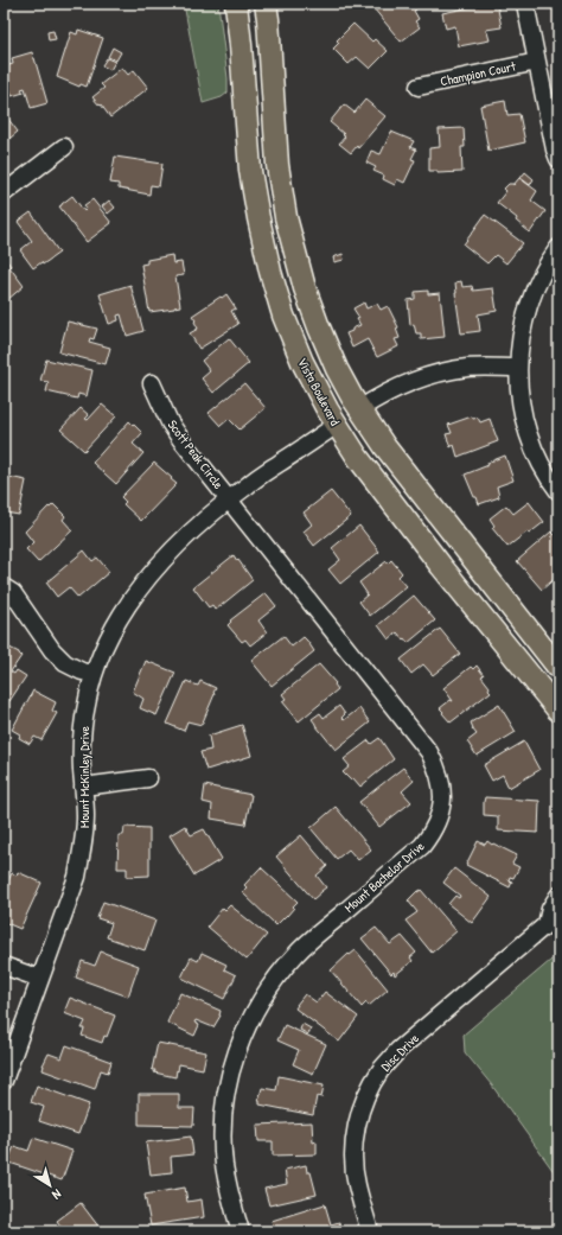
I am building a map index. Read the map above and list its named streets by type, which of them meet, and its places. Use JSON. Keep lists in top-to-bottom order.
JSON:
{
  "streets": {
    "main road": ["Vista Boulevard"],
    "street": [
      "Champion Court",
      "Scott Peak Circle",
      "Mount McKinley Drive",
      "Mount Bachelor Drive",
      "Disc Drive"
    ]
  },
  "crossings": [
    ["Vista Boulevard", "Mount McKinley Drive"],
    ["Scott Peak Circle", "Mount McKinley Drive"],
    ["Scott Peak Circle", "Mount Bachelor Drive"],
    ["Mount McKinley Drive", "Mount Bachelor Drive"]
  ],
  "north": "bottom right"
}
